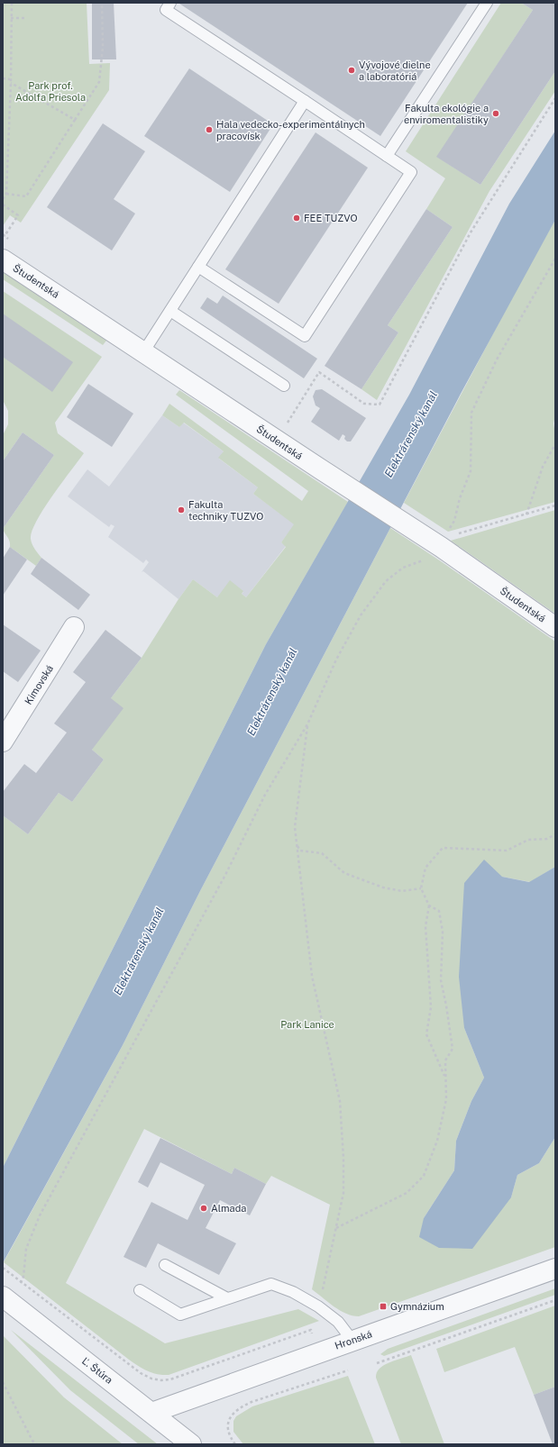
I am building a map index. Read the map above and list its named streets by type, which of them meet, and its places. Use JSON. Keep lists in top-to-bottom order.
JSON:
{
  "streets": {
    "street": [
      "Študentská",
      "Kimovská",
      "Hronská",
      "Ľ. Štúra"
    ]
  },
  "crossings": [
    ["Hronská", "Ľ. Štúra"]
  ],
  "water": ["Elektrárenský kanál"],
  "parks": ["Park prof. Adolfa Priesola", "Park Lanice"],
  "places": {
    "other": [
      "Vývojové dielne a laboratóriá",
      "Fakulta ekológie a enviromentalistiky",
      "Hala vedecko-experimentálnych pracovísk",
      "FEE TUZVO",
      "Fakulta techniky TUZVO",
      "Almada"
    ],
    "transit": ["Gymnázium"]
  }
}
